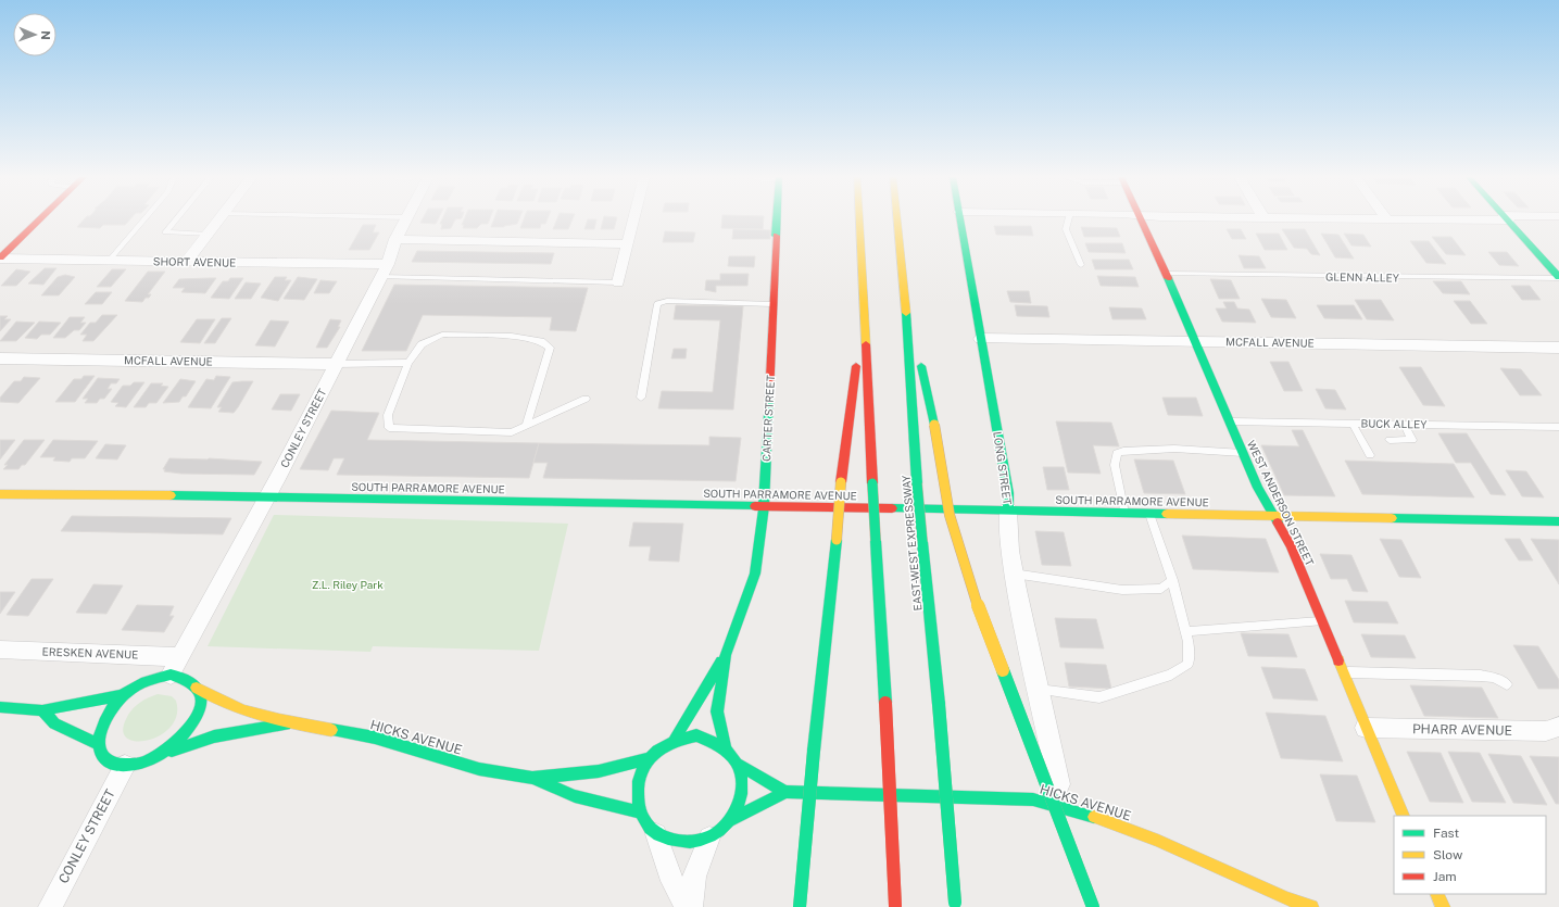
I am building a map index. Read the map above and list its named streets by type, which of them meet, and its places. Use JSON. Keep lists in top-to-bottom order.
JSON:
{
  "streets": {
    "main road": [
      "CARTER STREET",
      "LONG STREET",
      "SOUTH PARRAMORE AVENUE",
      "WEST ANDERSON STREET",
      "EAST-WEST EXPRESSWAY",
      "HICKS AVENUE"
    ],
    "street": [
      "SHORT AVENUE",
      "MCFALL AVENUE",
      "CONLEY STREET",
      "ERESKEN AVENUE",
      "PHARR AVENUE"
    ],
    "lane": ["GLENN ALLEY", "BUCK ALLEY"]
  },
  "crossings": [
    ["SHORT AVENUE", "CONLEY STREET"],
    ["GLENN ALLEY", "WEST ANDERSON STREET"],
    ["MCFALL AVENUE", "CONLEY STREET"],
    ["MCFALL AVENUE", "LONG STREET"],
    ["MCFALL AVENUE", "WEST ANDERSON STREET"],
    ["CARTER STREET", "SOUTH PARRAMORE AVENUE"],
    ["CARTER STREET", "HICKS AVENUE"],
    ["BUCK ALLEY", "WEST ANDERSON STREET"],
    ["CONLEY STREET", "SOUTH PARRAMORE AVENUE"],
    ["CONLEY STREET", "ERESKEN AVENUE"],
    ["CONLEY STREET", "HICKS AVENUE"],
    ["LONG STREET", "SOUTH PARRAMORE AVENUE"],
    ["LONG STREET", "HICKS AVENUE"],
    ["SOUTH PARRAMORE AVENUE", "WEST ANDERSON STREET"],
    ["WEST ANDERSON STREET", "PHARR AVENUE"]
  ],
  "parks": ["Z.L. Riley Park"],
  "legend": ["Fast", "Slow", "Jam"],
  "north": "right"
}
